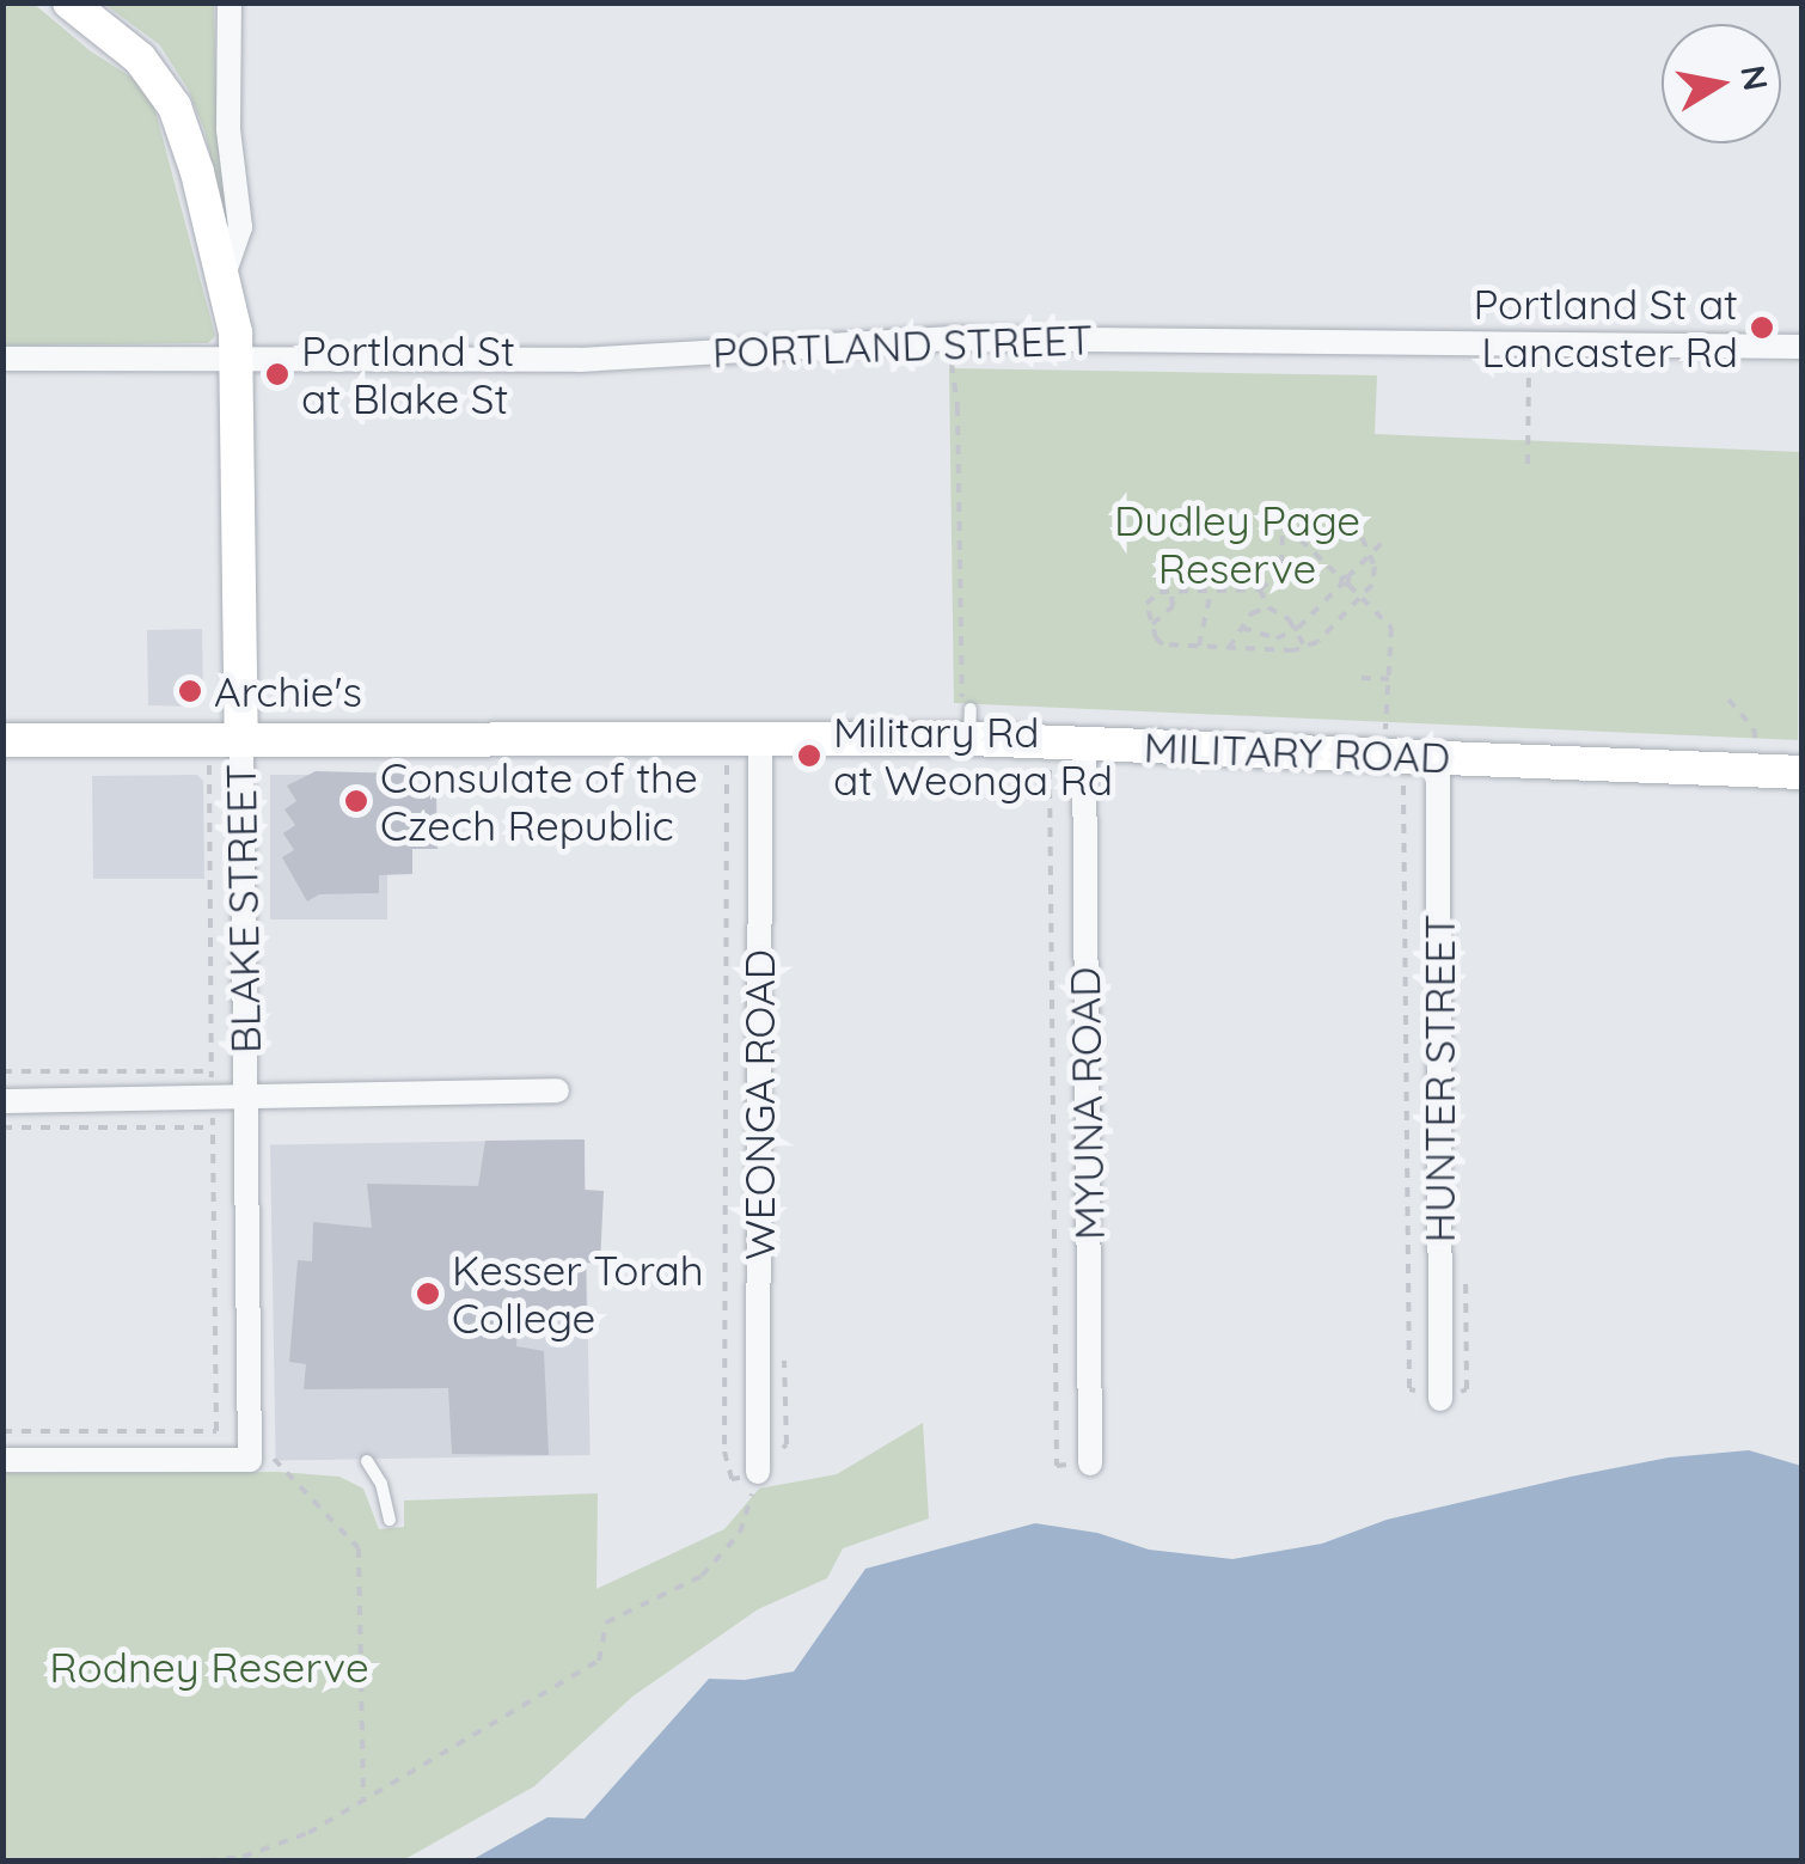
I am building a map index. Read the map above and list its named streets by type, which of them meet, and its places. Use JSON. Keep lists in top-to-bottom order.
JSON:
{
  "streets": {
    "street": [
      "PORTLAND STREET",
      "MILITARY ROAD",
      "BLAKE STREET",
      "HUNTER STREET",
      "MYUNA ROAD",
      "WEONGA ROAD"
    ]
  },
  "crossings": [
    ["PORTLAND STREET", "BLAKE STREET"],
    ["MILITARY ROAD", "BLAKE STREET"],
    ["MILITARY ROAD", "HUNTER STREET"],
    ["MILITARY ROAD", "MYUNA ROAD"],
    ["MILITARY ROAD", "WEONGA ROAD"]
  ],
  "parks": ["Dudley Page Reserve", "Rodney Reserve"],
  "places": [
    "Portland St at Lancaster Rd",
    "Portland St at Blake St",
    "Archie's",
    "Military Rd at Weonga Rd",
    "Consulate of the Czech Republic",
    "Kesser Torah College"
  ],
  "north": "right"
}
